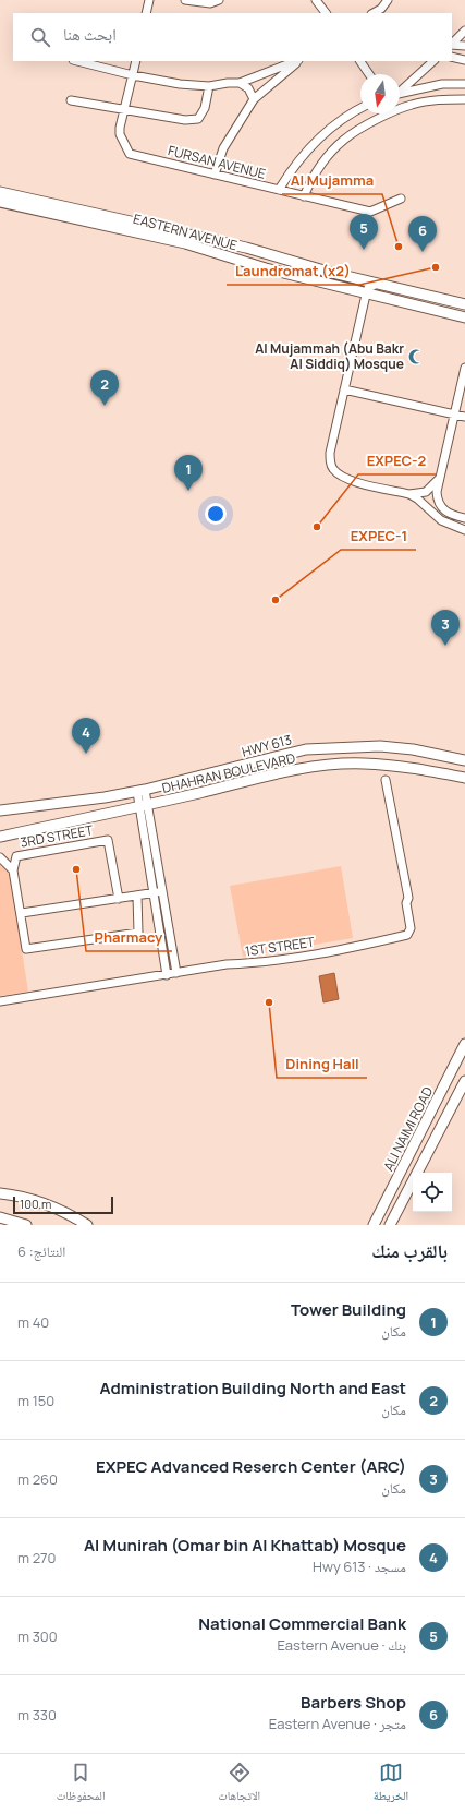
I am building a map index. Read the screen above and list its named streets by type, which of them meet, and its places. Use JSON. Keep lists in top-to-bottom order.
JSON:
{
  "streets": {
    "main road": [
      "EASTERN AVENUE",
      "HWY 613",
      "DHAHRAN BOULEVARD",
      "ALI NAIMI ROAD"
    ],
    "street": ["FURSAN AVENUE", "3RD STREET", "1ST STREET"]
  },
  "places": {
    "other": [
      "Al Mujamma",
      "Laundromat (x2)",
      "EXPEC-2",
      "EXPEC-1",
      "Pharmacy",
      "Dining Hall"
    ],
    "mosque": ["Al Mujammah (Abu Bakr Al Siddiq) Mosque"]
  },
  "scale_bar": "100 m",
  "north": "bottom",
  "page": {
    "search": "ابحث هنا",
    "pins": [
      "5",
      "6",
      "2",
      "1",
      "3",
      "4"
    ],
    "scale": "100 m",
    "heading": ["بالقرب منك", "النتائج: 6"],
    "list": [
      {
        "mark": "1",
        "name": "Tower Building",
        "note": "مكان",
        "value": "40 m"
      },
      {
        "mark": "2",
        "name": "Administration Building North and East",
        "note": "مكان",
        "value": "150 m"
      },
      {
        "mark": "3",
        "name": "EXPEC Advanced Reserch Center (ARC)",
        "note": "مكان",
        "value": "260 m"
      },
      {
        "mark": "4",
        "name": "Al Munirah (Omar bin Al Khattab) Mosque",
        "note": "مسجد · Hwy 613",
        "value": "270 m"
      },
      {
        "mark": "5",
        "name": "National Commercial Bank",
        "note": "بنك · Eastern Avenue",
        "value": "300 m"
      },
      {
        "mark": "6",
        "name": "Barbers Shop",
        "note": "متجر · Eastern Avenue",
        "value": "330 m"
      }
    ],
    "nav": ["الخريطة", "الاتجاهات", "المحفوظات"]
  }
}
